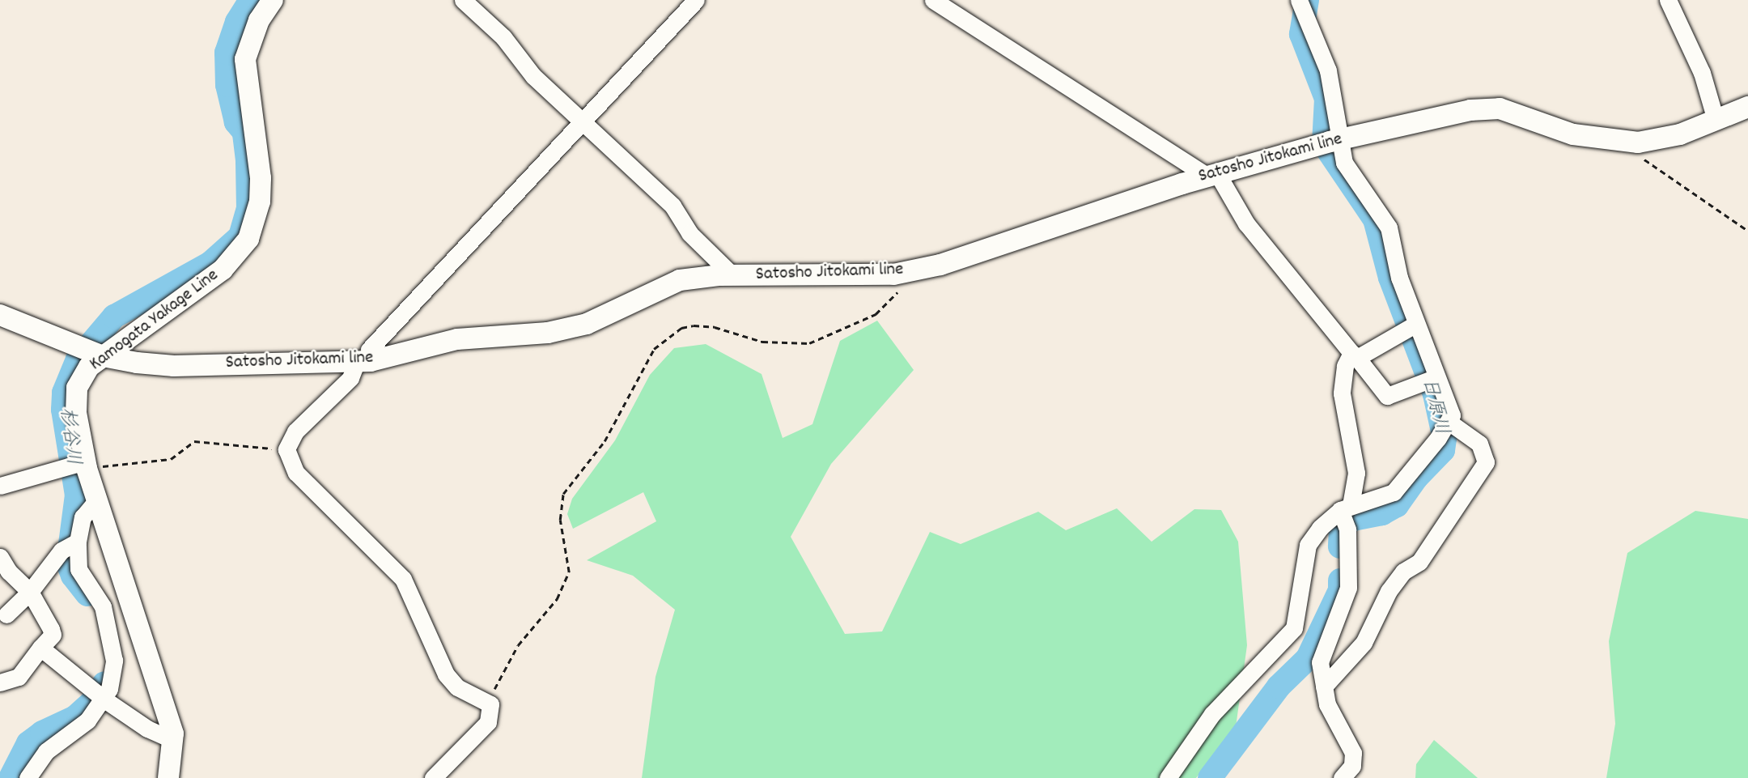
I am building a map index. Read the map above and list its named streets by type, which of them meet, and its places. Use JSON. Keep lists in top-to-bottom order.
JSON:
{
  "streets": {
    "main road": ["Satosho Jitokami line", "Kamogata Yakage Line"]
  },
  "crossings": [
    ["Satosho Jitokami line", "Kamogata Yakage Line"]
  ],
  "water": ["日原川", "杉谷川"]
}
